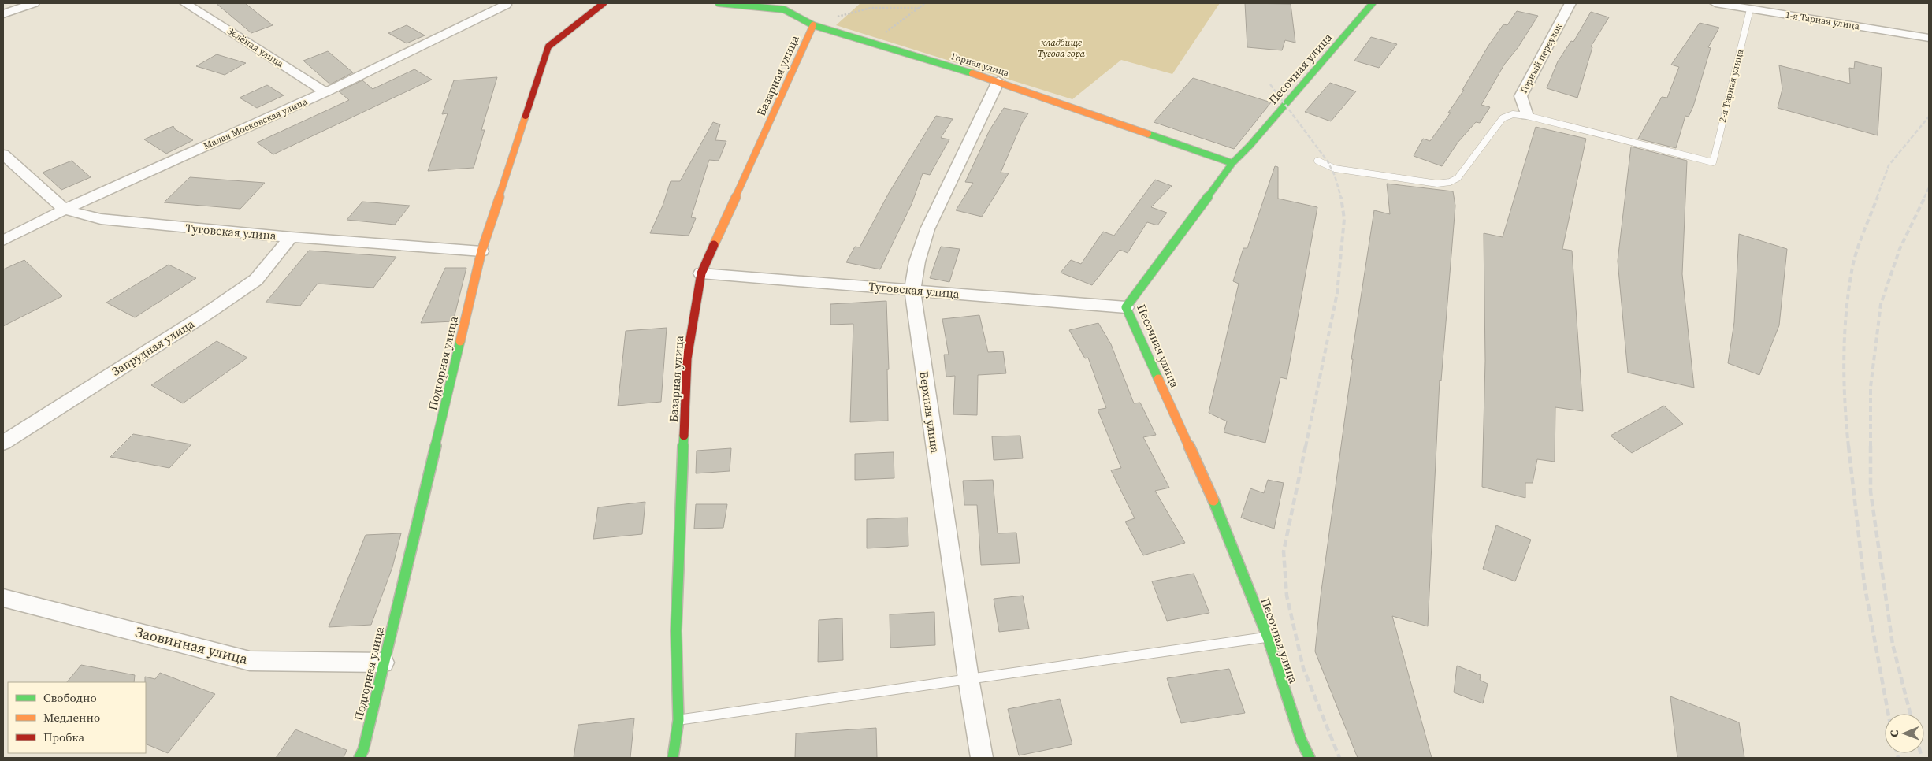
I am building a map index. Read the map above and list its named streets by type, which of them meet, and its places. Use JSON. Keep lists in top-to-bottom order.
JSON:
{
  "streets": {
    "street": [
      "1-я Тарная улица",
      "Зелёная улица",
      "Горный переулок",
      "Горная улица",
      "Песочная улица",
      "Базарная улица",
      "Малая Московская улица",
      "Туговская улица",
      "Запрудная улица",
      "Подгорная улица",
      "Верхняя улица",
      "Заовинная улица"
    ],
    "lane": ["2-я Тарная улица"]
  },
  "crossings": [
    ["1-я Тарная улица", "2-я Тарная улица"],
    ["Зелёная улица", "Малая Московская улица"],
    ["Горный переулок", "2-я Тарная улица"],
    ["Горная улица", "Песочная улица"],
    ["Горная улица", "Базарная улица"],
    ["Горная улица", "Верхняя улица"],
    ["Песочная улица", "Туговская улица"],
    ["Базарная улица", "Туговская улица"],
    ["Малая Московская улица", "Туговская улица"],
    ["Туговская улица", "Запрудная улица"],
    ["Туговская улица", "Подгорная улица"],
    ["Туговская улица", "Верхняя улица"],
    ["Подгорная улица", "Заовинная улица"]
  ],
  "parks": ["кладбище Тугова гора"],
  "legend": ["Свободно", "Медленно", "Пробка"],
  "north": "left"
}
